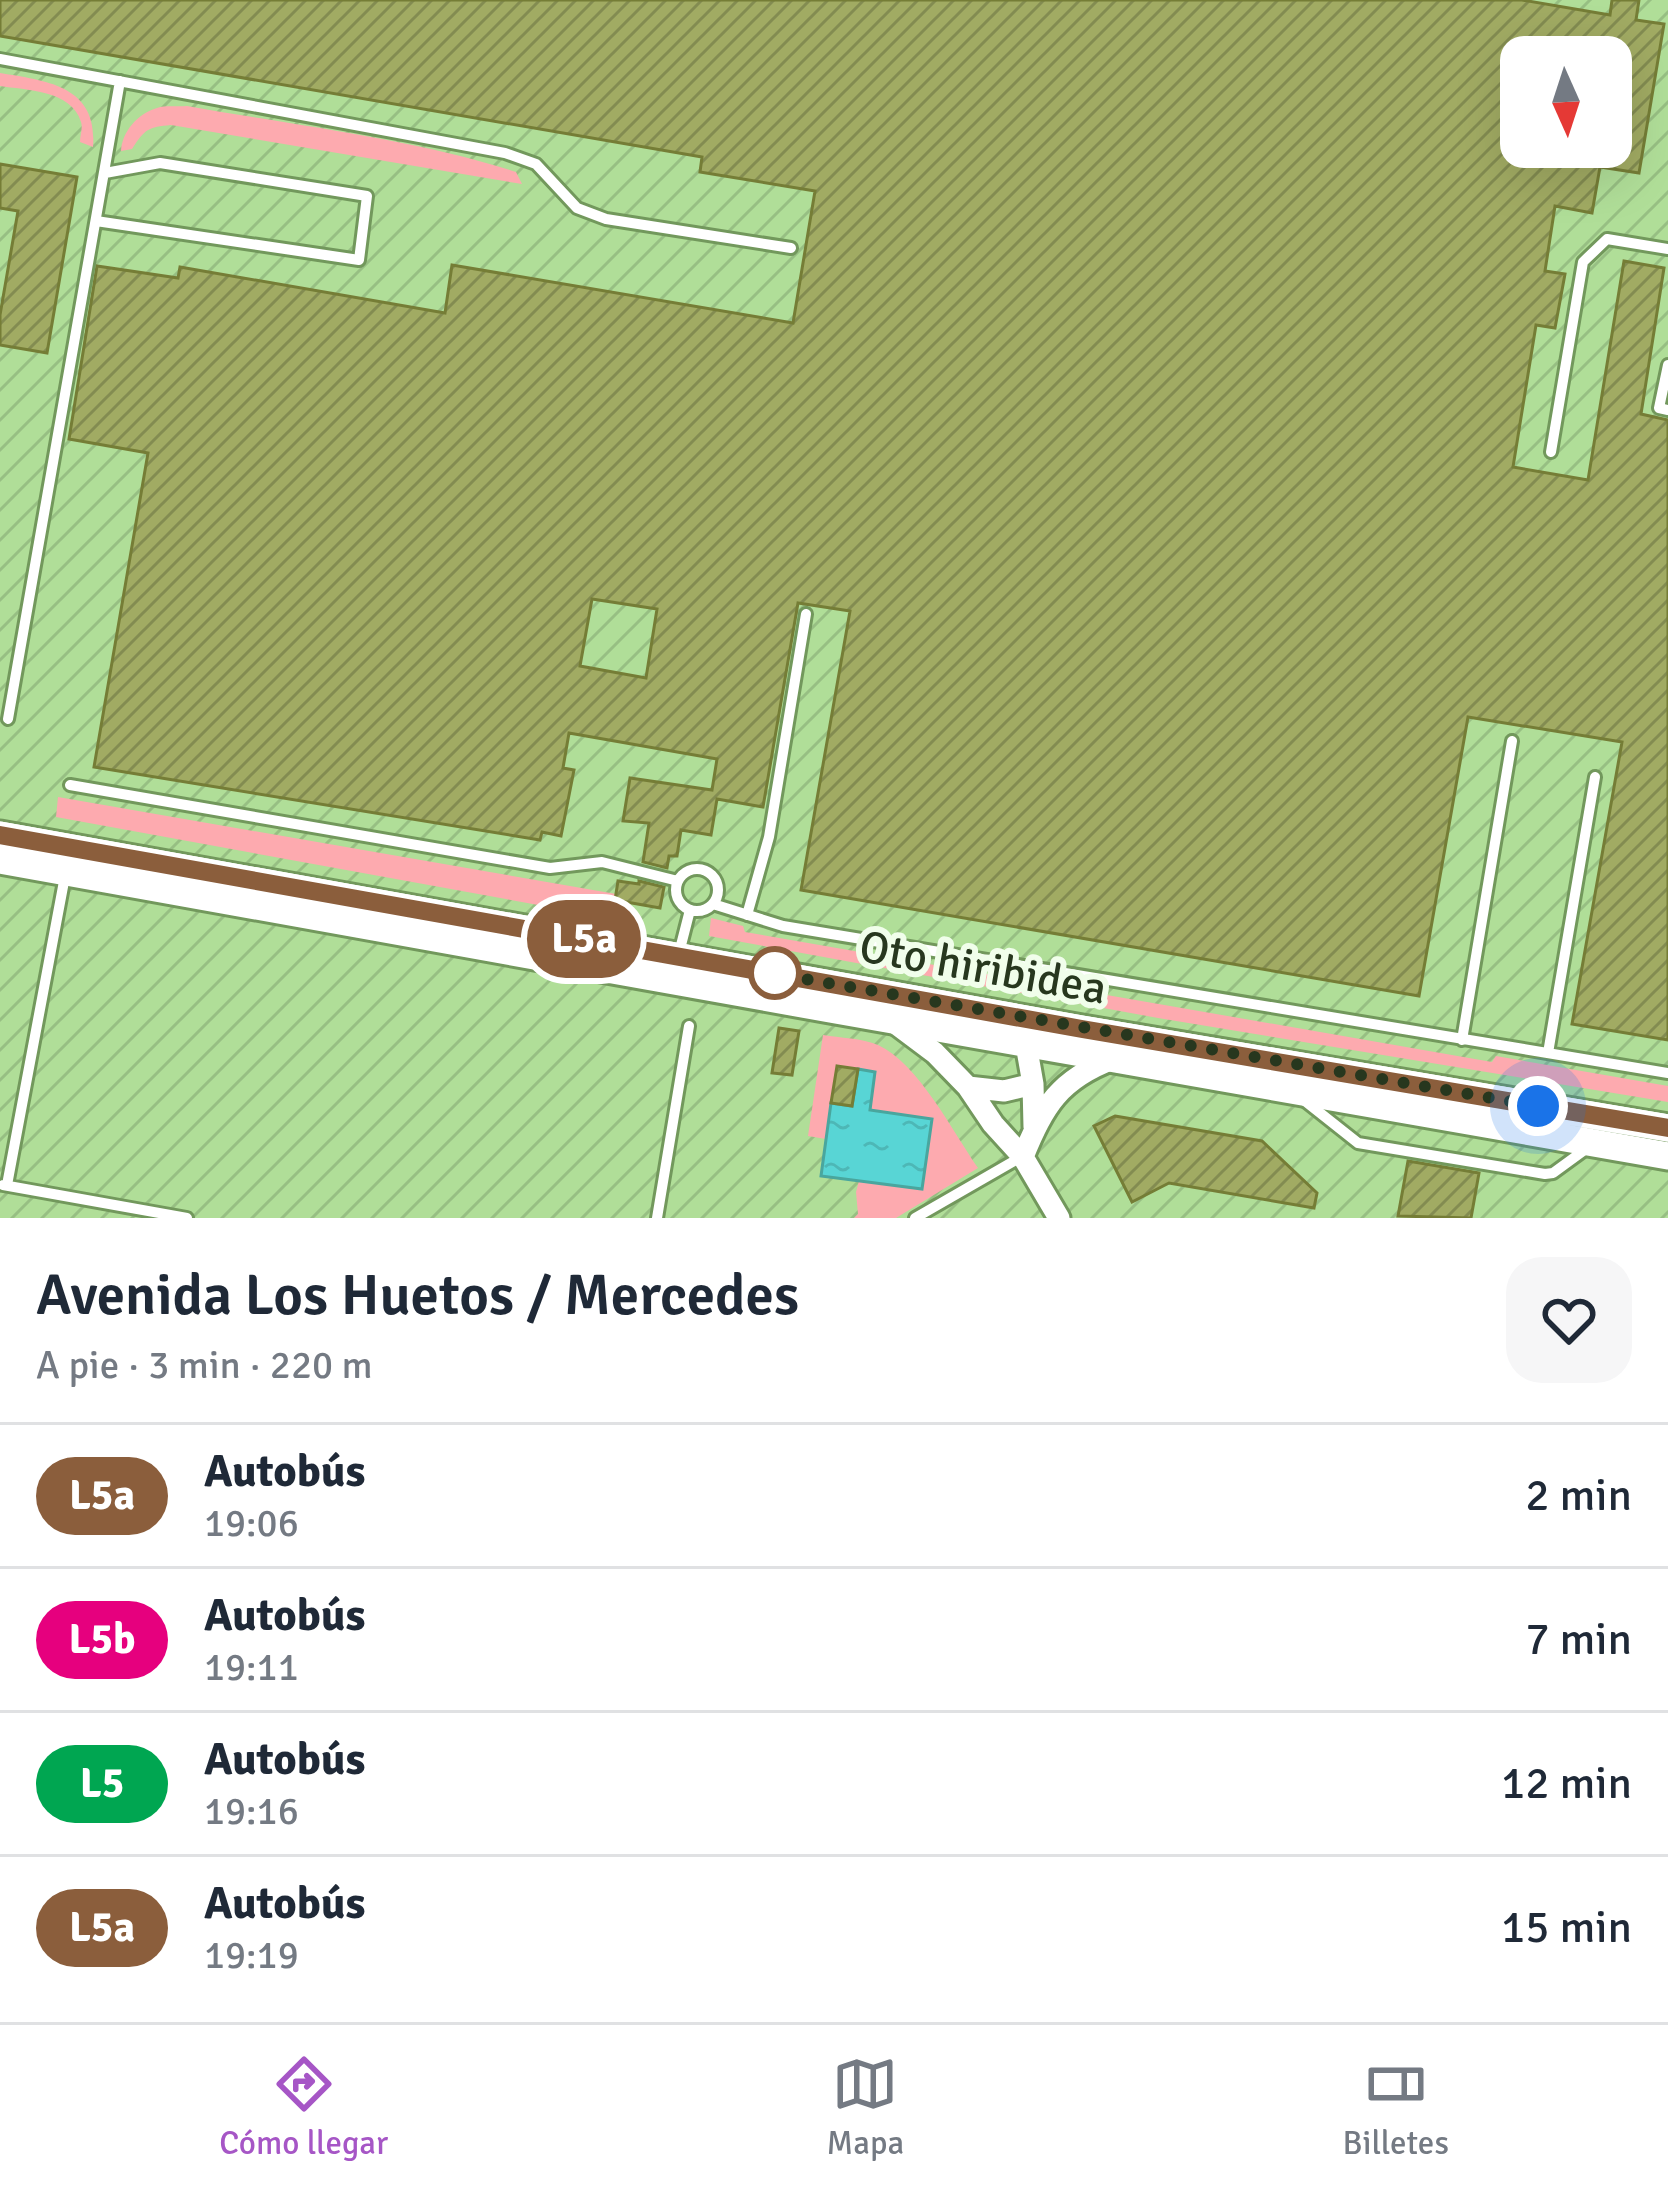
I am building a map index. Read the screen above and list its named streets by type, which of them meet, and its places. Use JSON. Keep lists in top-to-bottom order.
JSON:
{
  "streets": {
    "street": ["Oto hiribidea"]
  },
  "lines": ["bus line L5a"],
  "north": "bottom",
  "page": {
    "on_map": "L5a",
    "heading": ["Avenida Los Huetos / Mercedes", "A pie · 3 min · 220 m"],
    "list": [
      {
        "mark": "L5a",
        "name": "Autobús",
        "note": "19:06",
        "value": "2 min"
      },
      {
        "mark": "L5b",
        "name": "Autobús",
        "note": "19:11",
        "value": "7 min"
      },
      {
        "mark": "L5",
        "name": "Autobús",
        "note": "19:16",
        "value": "12 min"
      },
      {
        "mark": "L5a",
        "name": "Autobús",
        "note": "19:19",
        "value": "15 min"
      }
    ],
    "tabs": ["Cómo llegar", "Mapa", "Billetes"]
  }
}
